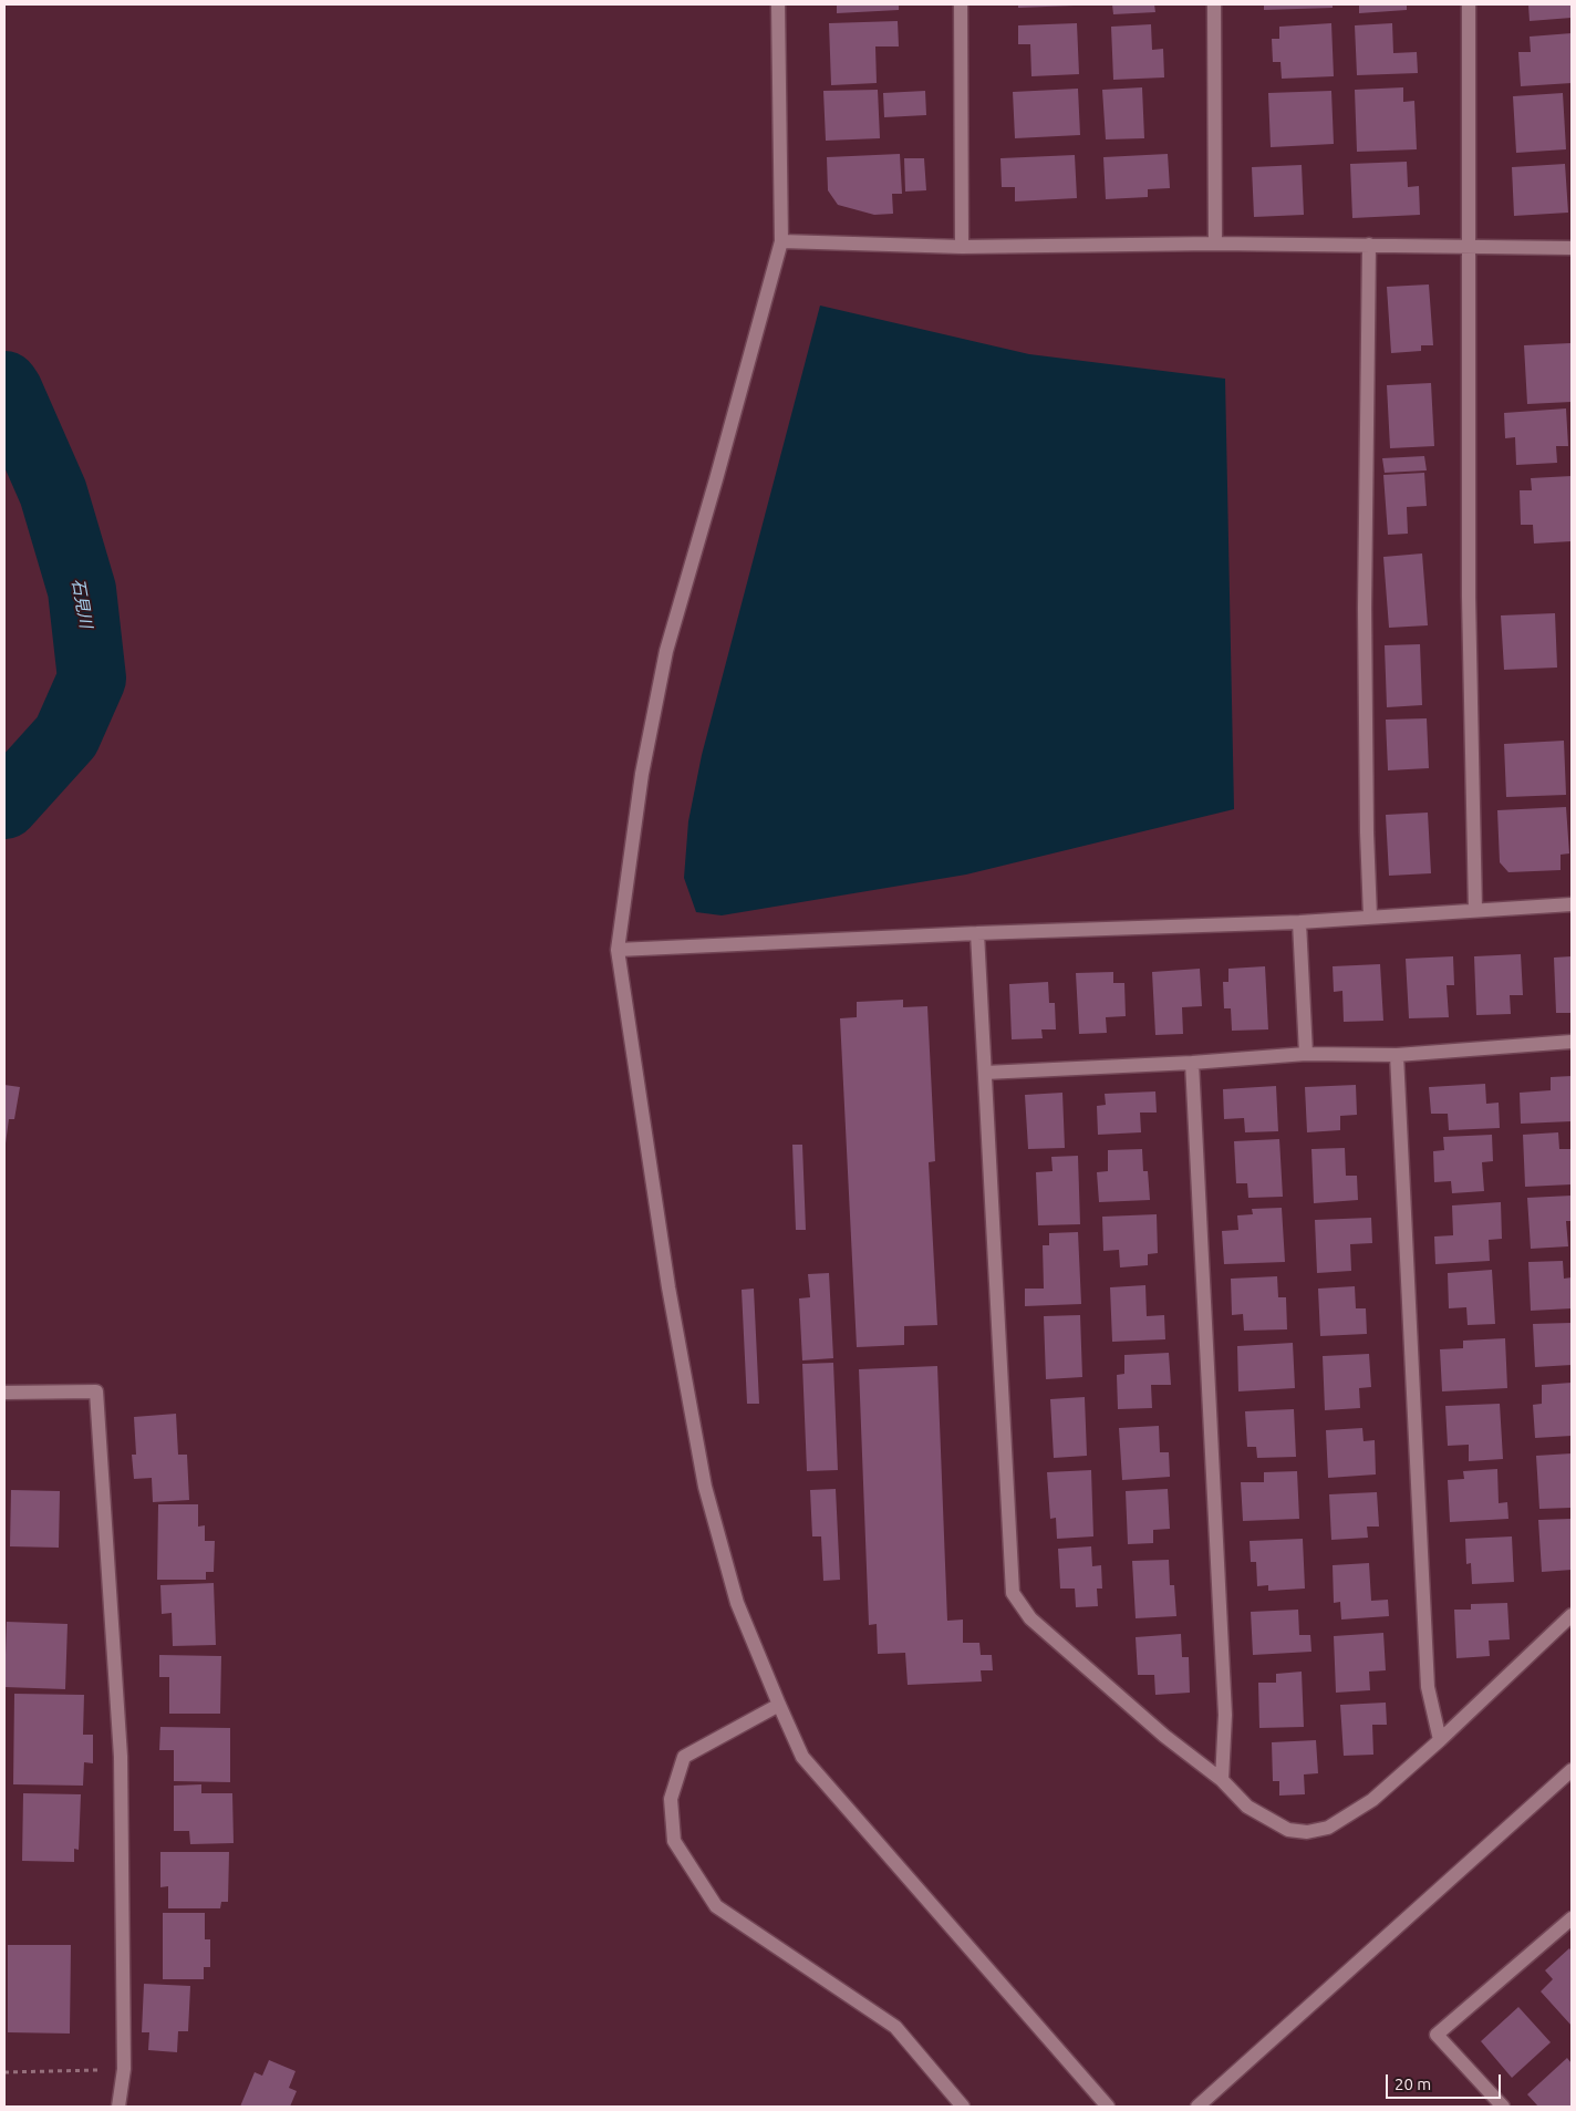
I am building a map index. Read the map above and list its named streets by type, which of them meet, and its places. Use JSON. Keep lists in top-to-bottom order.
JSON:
{
  "water": ["石見川"],
  "scale_bar": "20 m"
}
